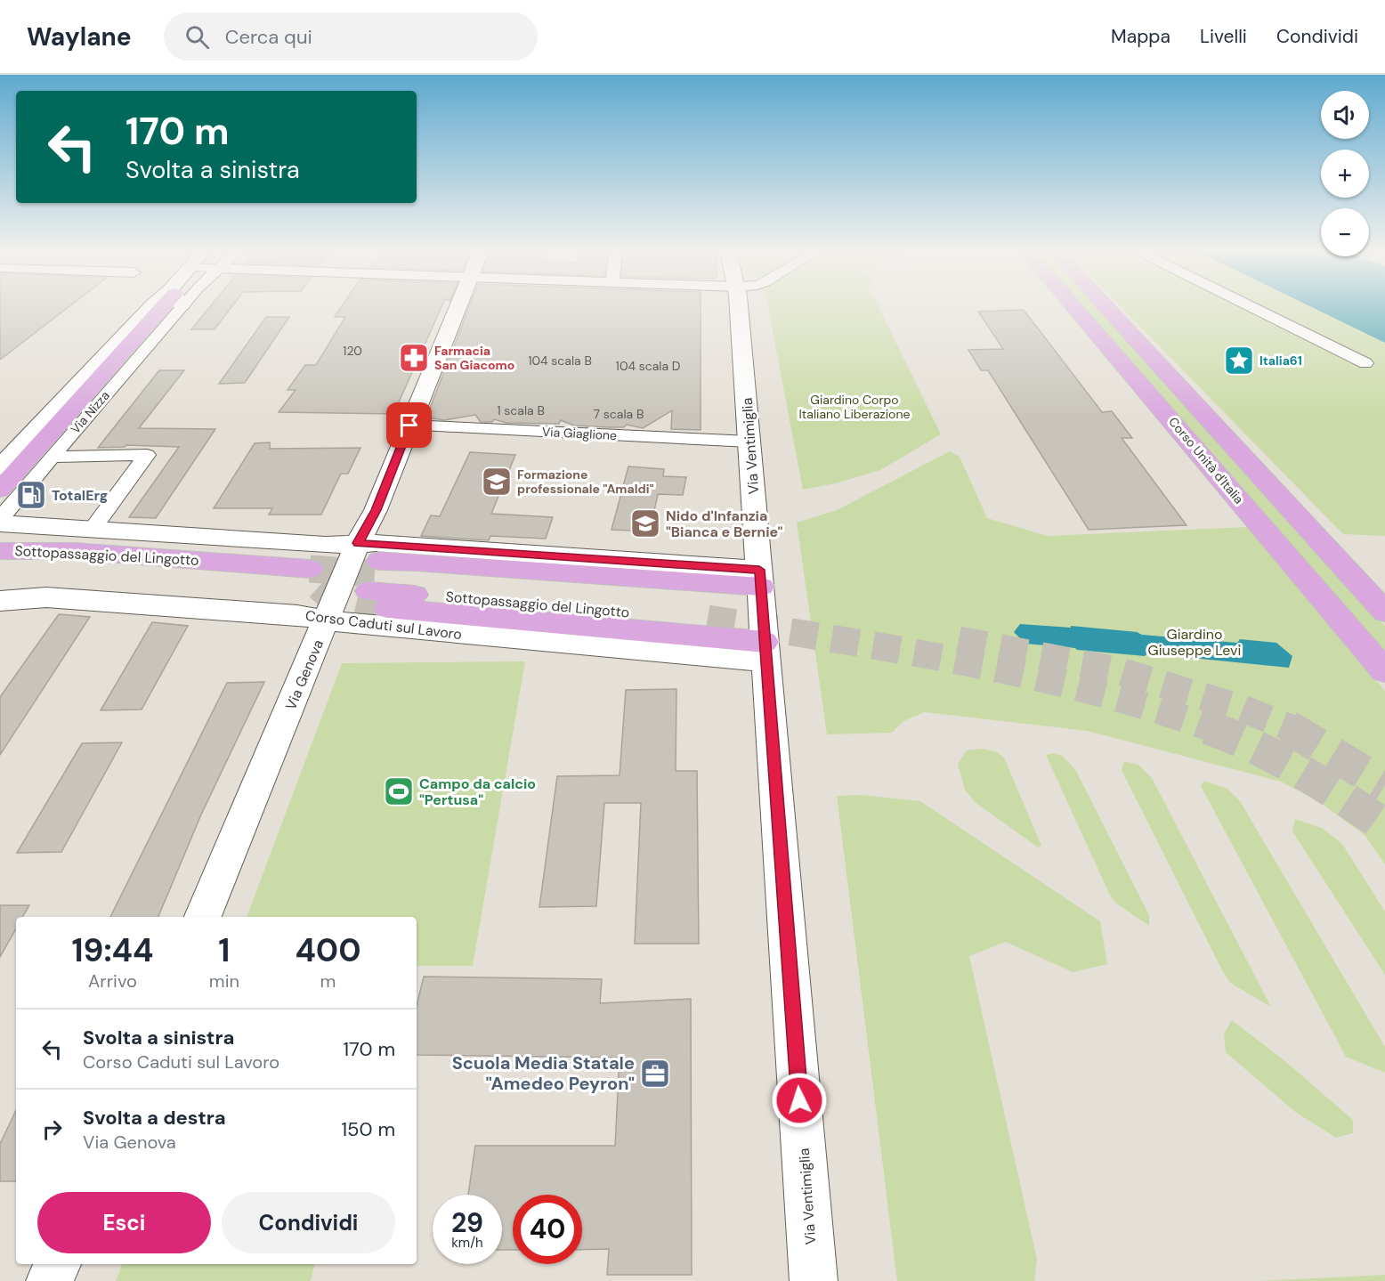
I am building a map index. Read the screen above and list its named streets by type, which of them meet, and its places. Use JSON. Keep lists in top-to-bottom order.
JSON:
{
  "streets": {
    "main road": ["Corso Unità d'Italia", "Sottopassaggio del Lingotto"],
    "street": [
      "Via Nizza",
      "Via Giaglione",
      "Via Ventimiglia",
      "Corso Caduti sul Lavoro",
      "Via Genova"
    ]
  },
  "crossings": [
    ["Via Giaglione", "Via Ventimiglia"],
    ["Via Giaglione", "Via Genova"],
    ["Via Ventimiglia", "Corso Caduti sul Lavoro"],
    ["Corso Caduti sul Lavoro", "Via Genova"]
  ],
  "parks": ["Giardino Corpo Italiano Liberazione", "Giardino Giuseppe Levi"],
  "places": {
    "pharmacy": ["Farmacia San Giacomo"],
    "place": ["Italia61"],
    "school or university": ["Formazione professionale \"Amaldi\"", "Nido d'Infanzia \"Bianca e Bernie\""],
    "fuel station": ["TotalErg"],
    "sports": ["Campo da calcio \"Pertusa\""],
    "office": ["Scuola Media Statale \"Amedeo Peyron\""]
  },
  "house_numbers": [
    "120",
    "104 scala B",
    "104 scala D",
    "1 scala B",
    "7 scala B"
  ],
  "page": {
    "header": "Waylane",
    "search": "Cerca qui",
    "nav": ["Mappa", "Livelli", "Condividi"],
    "map_buttons": ["+", "−"],
    "turn": ["170 m", "Svolta a sinistra"],
    "eta": [
      "19:44",
      "Arrivo",
      "1",
      "min",
      "400",
      "m"
    ],
    "list": [
      {
        "name": "Svolta a sinistra",
        "note": "Corso Caduti sul Lavoro",
        "value": "170 m"
      },
      {
        "name": "Svolta a destra",
        "note": "Via Genova",
        "value": "150 m"
      }
    ],
    "buttons": ["Esci", "Condividi"],
    "speed": "29 km/h",
    "limit": "40"
  }
}
